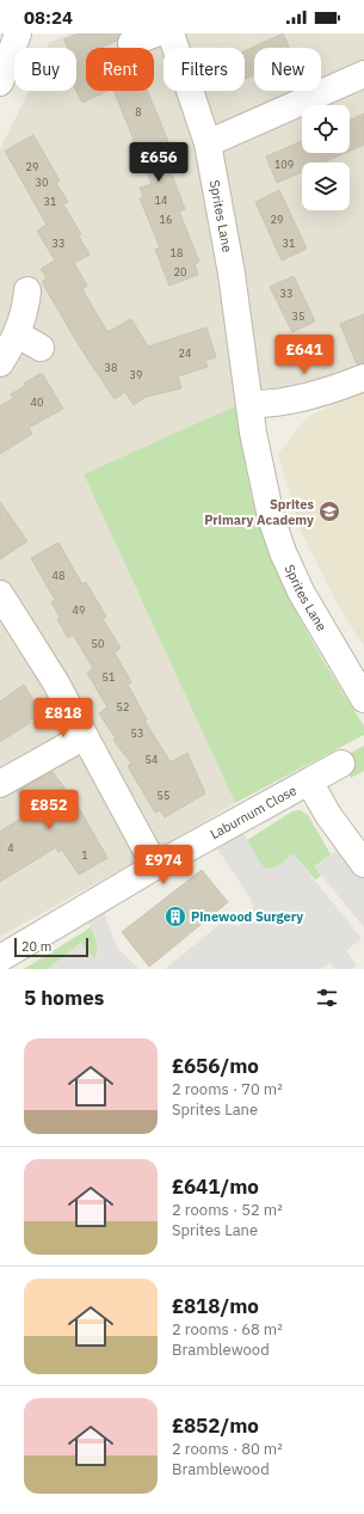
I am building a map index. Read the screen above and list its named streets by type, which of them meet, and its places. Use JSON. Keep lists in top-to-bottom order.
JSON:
{
  "streets": {
    "street": ["Sprites Lane", "Laburnum Close"]
  },
  "places": {
    "school or university": ["Sprites Primary Academy"],
    "building": ["Pinewood Surgery"]
  },
  "house_numbers": [
    "8",
    "109",
    "29",
    "30",
    "14",
    "31",
    "16",
    "29",
    "33",
    "31",
    "18",
    "20",
    "33",
    "35",
    "24",
    "38",
    "39",
    "40",
    "48",
    "49",
    "50",
    "51",
    "52",
    "53",
    "54",
    "55",
    "4",
    "1"
  ],
  "scale_bar": "20 m",
  "page": {
    "status": "08:24",
    "chip": [
      "Buy",
      "Rent",
      "Filters",
      "New"
    ],
    "price": [
      "£656",
      "£641",
      "£818",
      "£852",
      "£974"
    ],
    "scale": "20 m",
    "heading": "5 homes",
    "list": [
      {
        "name": "£656/mo",
        "note": "2 rooms · 70 m² · Sprites Lane"
      },
      {
        "name": "£641/mo",
        "note": "2 rooms · 52 m² · Sprites Lane"
      },
      {
        "name": "£818/mo",
        "note": "2 rooms · 68 m² · Bramblewood"
      },
      {
        "name": "£852/mo",
        "note": "2 rooms · 80 m² · Bramblewood"
      }
    ]
  }
}
